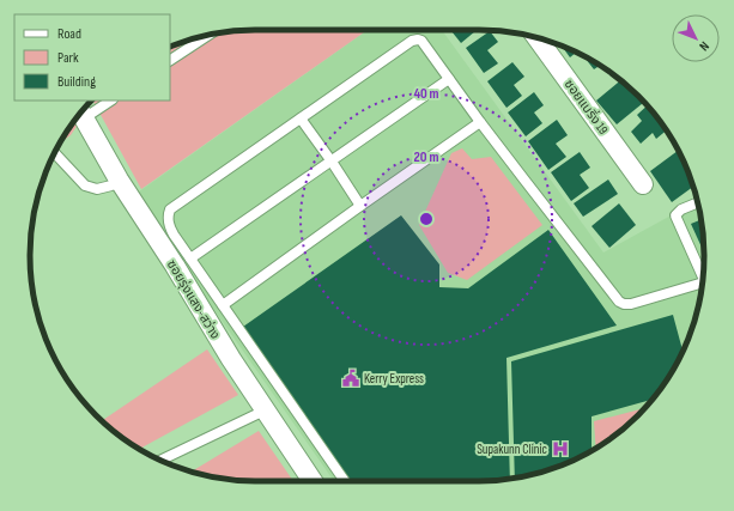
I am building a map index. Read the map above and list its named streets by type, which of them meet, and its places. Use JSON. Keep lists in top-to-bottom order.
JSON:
{
  "streets": {
    "street": ["ซอยแบริ่ง 19", "ซอยรุ่งแสง-สว่าง"]
  },
  "places": {
    "public building": ["Kerry Express"],
    "hospital": ["Supakunn Clinic"]
  },
  "legend": ["Road", "Park", "Building"],
  "north": "bottom right",
  "rings": ["40 m", "20 m"]
}
